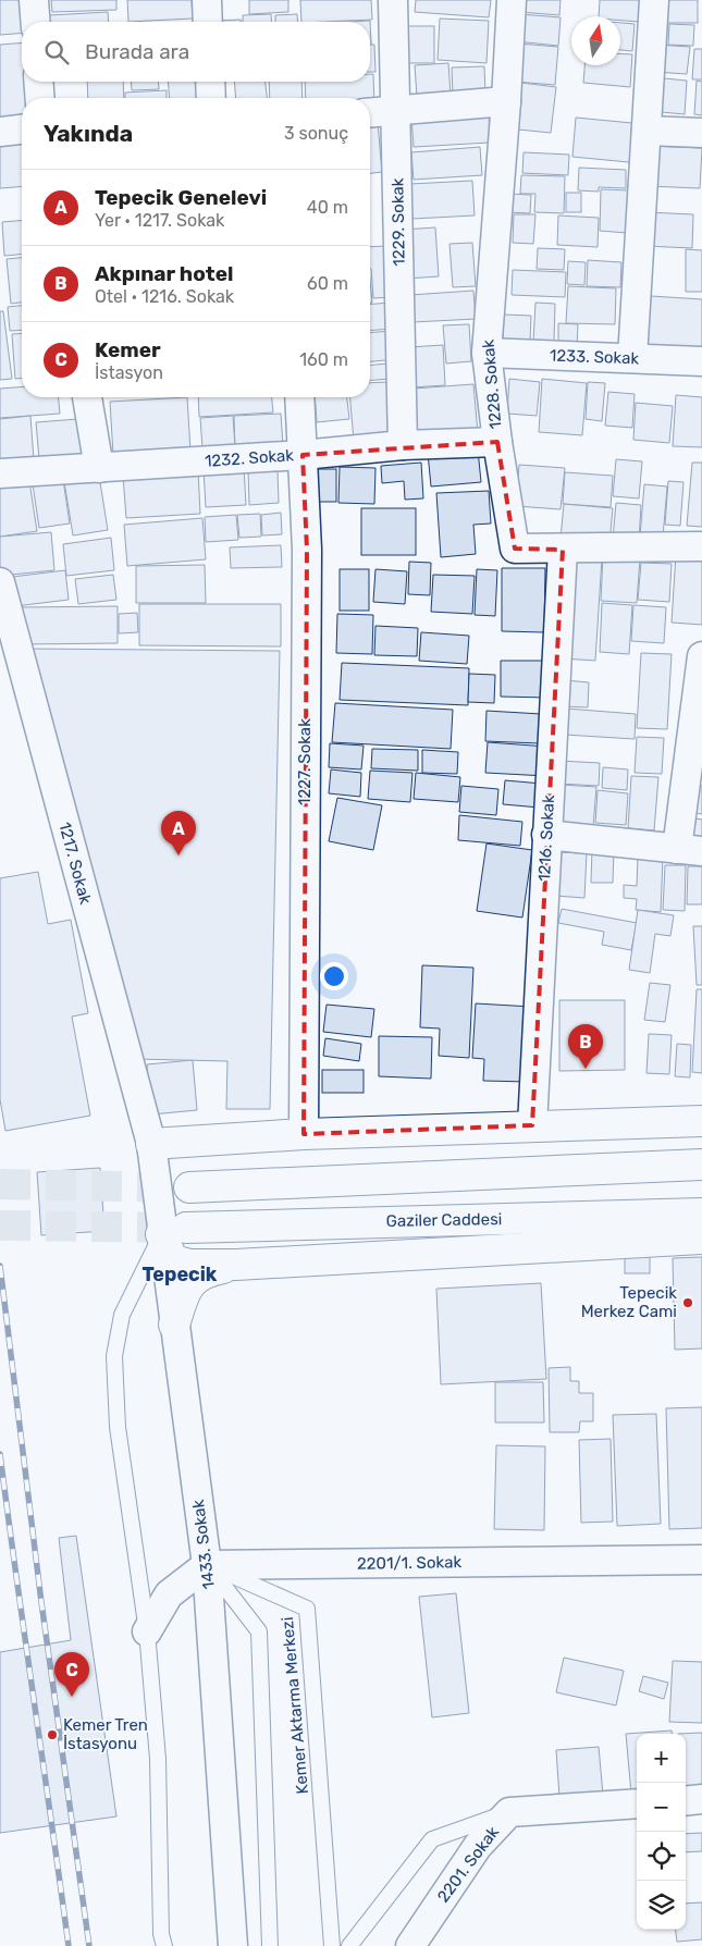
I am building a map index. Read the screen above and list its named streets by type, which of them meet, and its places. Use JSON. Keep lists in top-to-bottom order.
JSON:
{
  "streets": {
    "street": [
      "1229. Sokak",
      "1233. Sokak",
      "1228. Sokak",
      "1232. Sokak",
      "1227. Sokak",
      "1216. Sokak",
      "1217. Sokak",
      "Gaziler Caddesi",
      "1433. Sokak",
      "2201/1. Sokak",
      "2201. Sokak"
    ],
    "lane": ["Kemer Aktarma Merkezi"]
  },
  "crossings": [
    ["1229. Sokak", "1232. Sokak"],
    ["1233. Sokak", "1228. Sokak"],
    ["1228. Sokak", "1232. Sokak"],
    ["1228. Sokak", "1216. Sokak"],
    ["1232. Sokak", "1227. Sokak"],
    ["1217. Sokak", "1433. Sokak"],
    ["Gaziler Caddesi", "1433. Sokak"],
    ["1433. Sokak", "2201/1. Sokak"],
    ["1433. Sokak", "Kemer Aktarma Merkezi"],
    ["2201/1. Sokak", "Kemer Aktarma Merkezi"]
  ],
  "districts": ["Tepecik"],
  "places": ["Tepecik Merkez Cami", "Kemer Tren İstasyonu"],
  "north": "top",
  "page": {
    "search": "Burada ara",
    "heading": ["Yakında", "3 sonuç"],
    "list": [
      {
        "mark": "A",
        "name": "Tepecik Genelevi",
        "note": "Yer · 1217. Sokak",
        "value": "40 m"
      },
      {
        "mark": "B",
        "name": "Akpınar hotel",
        "note": "Otel · 1216. Sokak",
        "value": "60 m"
      },
      {
        "mark": "C",
        "name": "Kemer",
        "note": "İstasyon",
        "value": "160 m"
      }
    ],
    "pins": ["A", "B", "C"],
    "map_buttons": ["+", "−"]
  }
}
